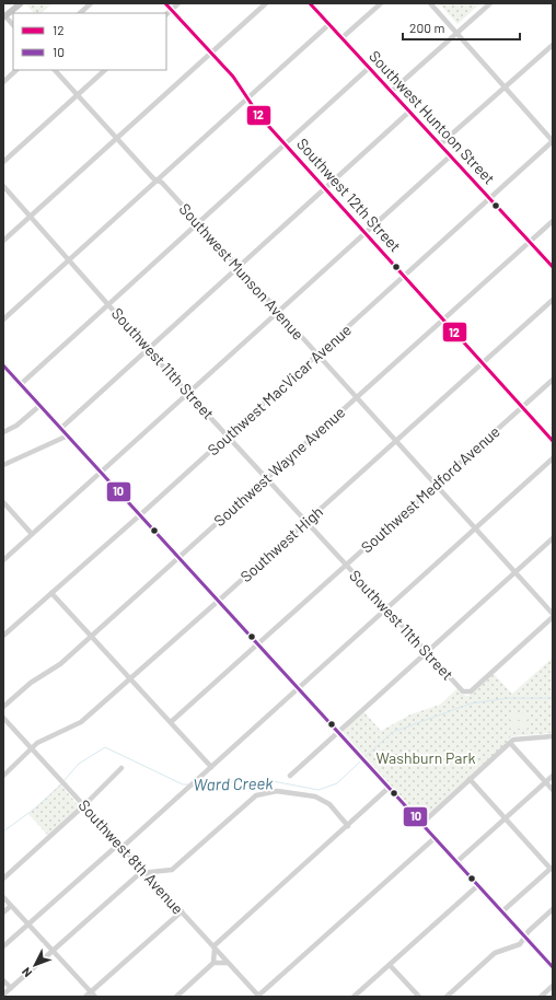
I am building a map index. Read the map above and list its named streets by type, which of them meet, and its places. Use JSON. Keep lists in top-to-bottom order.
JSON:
{
  "streets": {
    "main road": ["Southwest Huntoon Street", "Southwest 12th Street"],
    "street": [
      "Southwest Munson Avenue",
      "Southwest 11th Street",
      "Southwest MacVicar Avenue",
      "Southwest Wayne Avenue",
      "Southwest Medford Avenue",
      "Southwest High",
      "Southwest 8th Avenue"
    ]
  },
  "crossings": [
    ["Southwest Huntoon Street", "Southwest MacVicar Avenue"],
    ["Southwest Huntoon Street", "Southwest Wayne Avenue"],
    ["Southwest 12th Street", "Southwest MacVicar Avenue"],
    ["Southwest 12th Street", "Southwest Wayne Avenue"],
    ["Southwest 12th Street", "Southwest Medford Avenue"],
    ["Southwest 12th Street", "Southwest High"],
    ["Southwest Munson Avenue", "Southwest MacVicar Avenue"],
    ["Southwest Munson Avenue", "Southwest Wayne Avenue"],
    ["Southwest Munson Avenue", "Southwest Medford Avenue"],
    ["Southwest Munson Avenue", "Southwest High"],
    ["Southwest 11th Street", "Southwest MacVicar Avenue"],
    ["Southwest 11th Street", "Southwest Wayne Avenue"],
    ["Southwest 11th Street", "Southwest Medford Avenue"],
    ["Southwest 11th Street", "Southwest High"],
    ["Southwest High", "Southwest 8th Avenue"]
  ],
  "water": ["Ward Creek"],
  "parks": ["Washburn Park"],
  "lines": ["transit line 12", "transit line 10"],
  "legend": ["12", "10"],
  "scale_bar": "200 m",
  "north": "bottom left"
}
